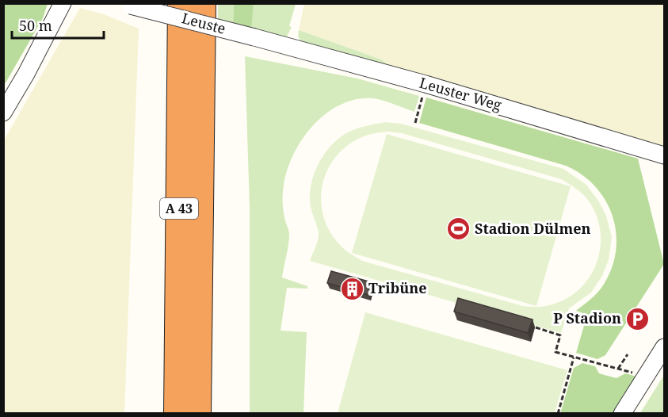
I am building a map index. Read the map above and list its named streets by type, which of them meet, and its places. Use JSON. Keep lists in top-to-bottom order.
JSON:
{
  "streets": {
    "highway": ["A 43"],
    "street": ["Leuste", "Leuster Weg"]
  },
  "crossings": [
    ["Leuste", "Leuster Weg"]
  ],
  "places": {
    "sports": ["Stadion Dülmen"],
    "building": ["Tribüne"],
    "parking": ["P Stadion"]
  },
  "scale_bar": "50 m"
}
